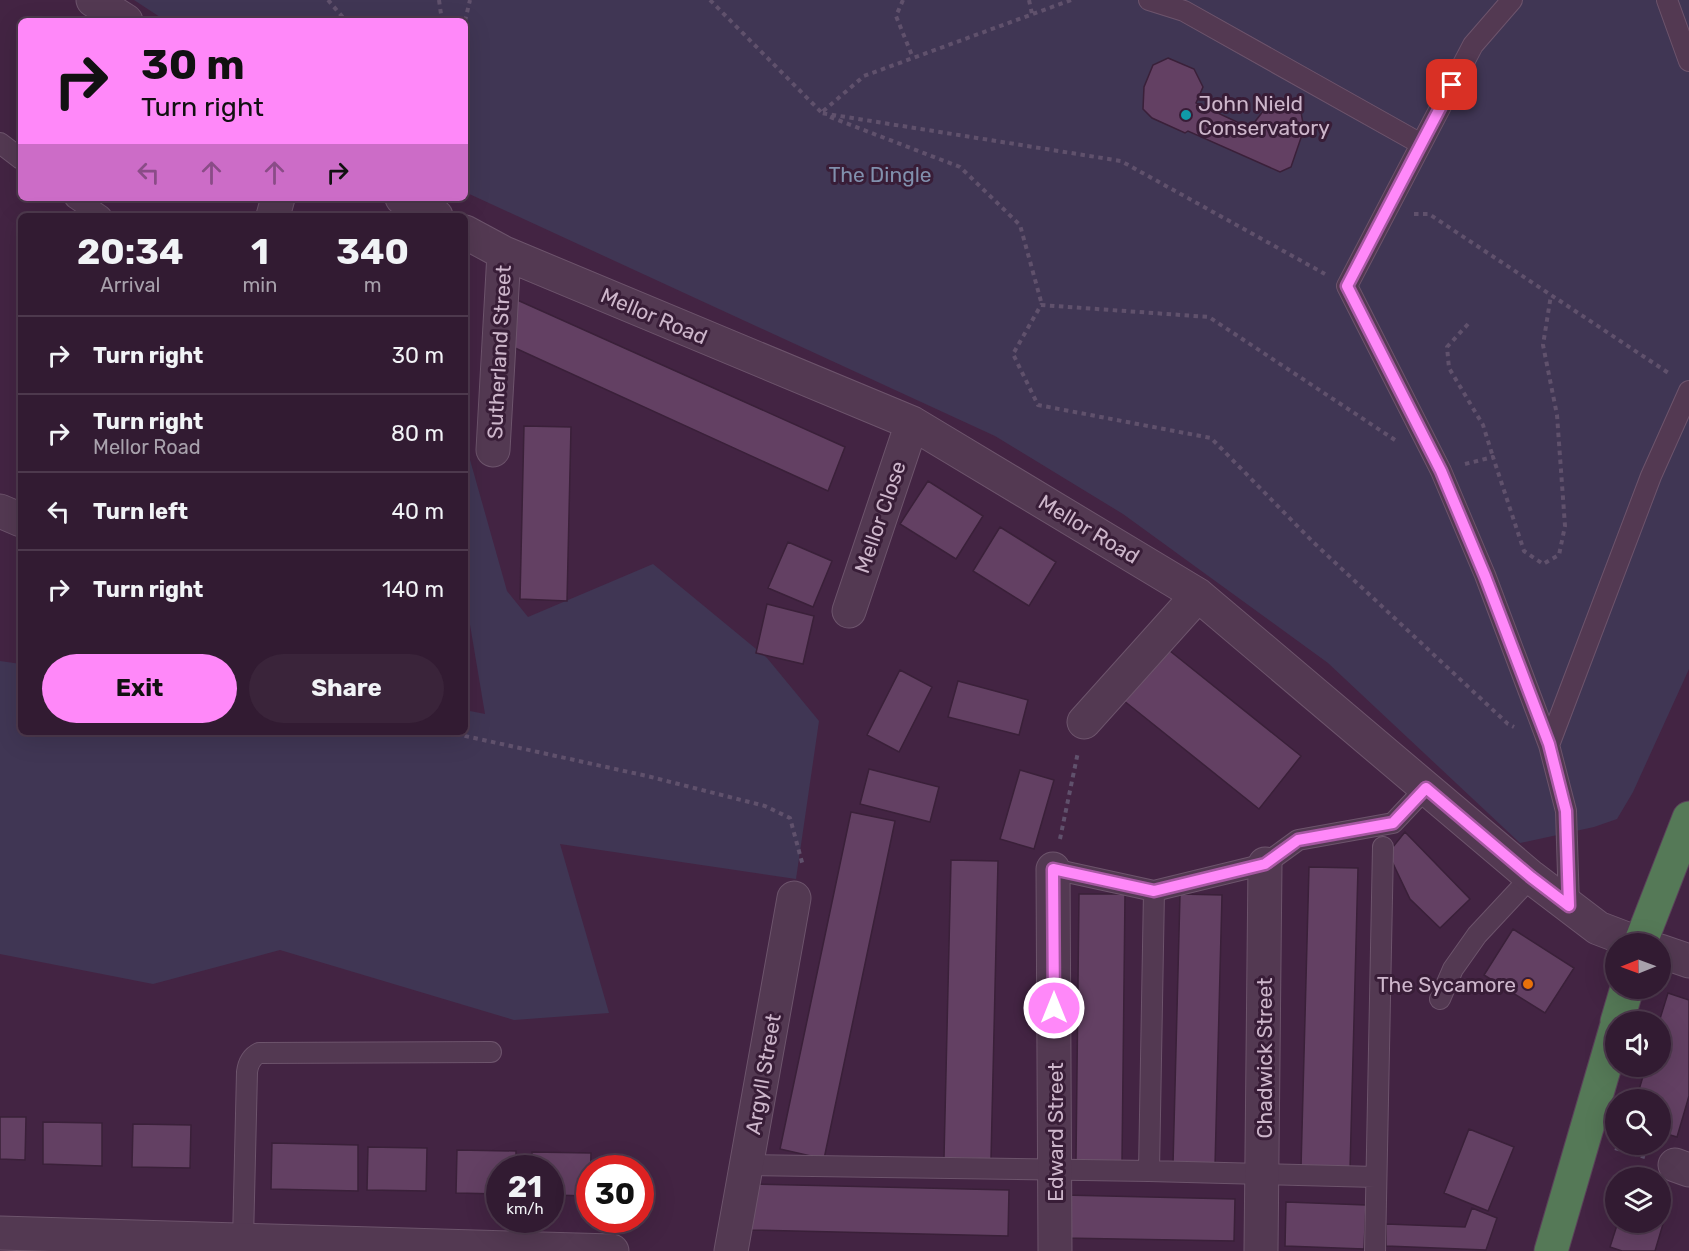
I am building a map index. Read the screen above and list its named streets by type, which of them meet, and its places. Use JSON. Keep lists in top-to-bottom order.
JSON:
{
  "streets": {
    "street": [
      "Mellor Road",
      "Sutherland Street",
      "Mellor Close",
      "Chadwick Street",
      "Argyll Street",
      "Edward Street"
    ]
  },
  "crossings": [
    ["Mellor Road", "Sutherland Street"],
    ["Mellor Road", "Mellor Close"]
  ],
  "parks": ["The Dingle"],
  "places": ["John Nield Conservatory", "The Sycamore"],
  "north": "left",
  "page": {
    "turn": ["30 m", "Turn right"],
    "eta": [
      "20:34",
      "Arrival",
      "1",
      "min",
      "340",
      "m"
    ],
    "list": [
      {
        "name": "Turn right",
        "value": "30 m"
      },
      {
        "name": "Turn right",
        "note": "Mellor Road",
        "value": "80 m"
      },
      {
        "name": "Turn left",
        "value": "40 m"
      },
      {
        "name": "Turn right",
        "value": "140 m"
      }
    ],
    "buttons": ["Exit", "Share"],
    "speed": "21 km/h",
    "limit": "30"
  }
}
